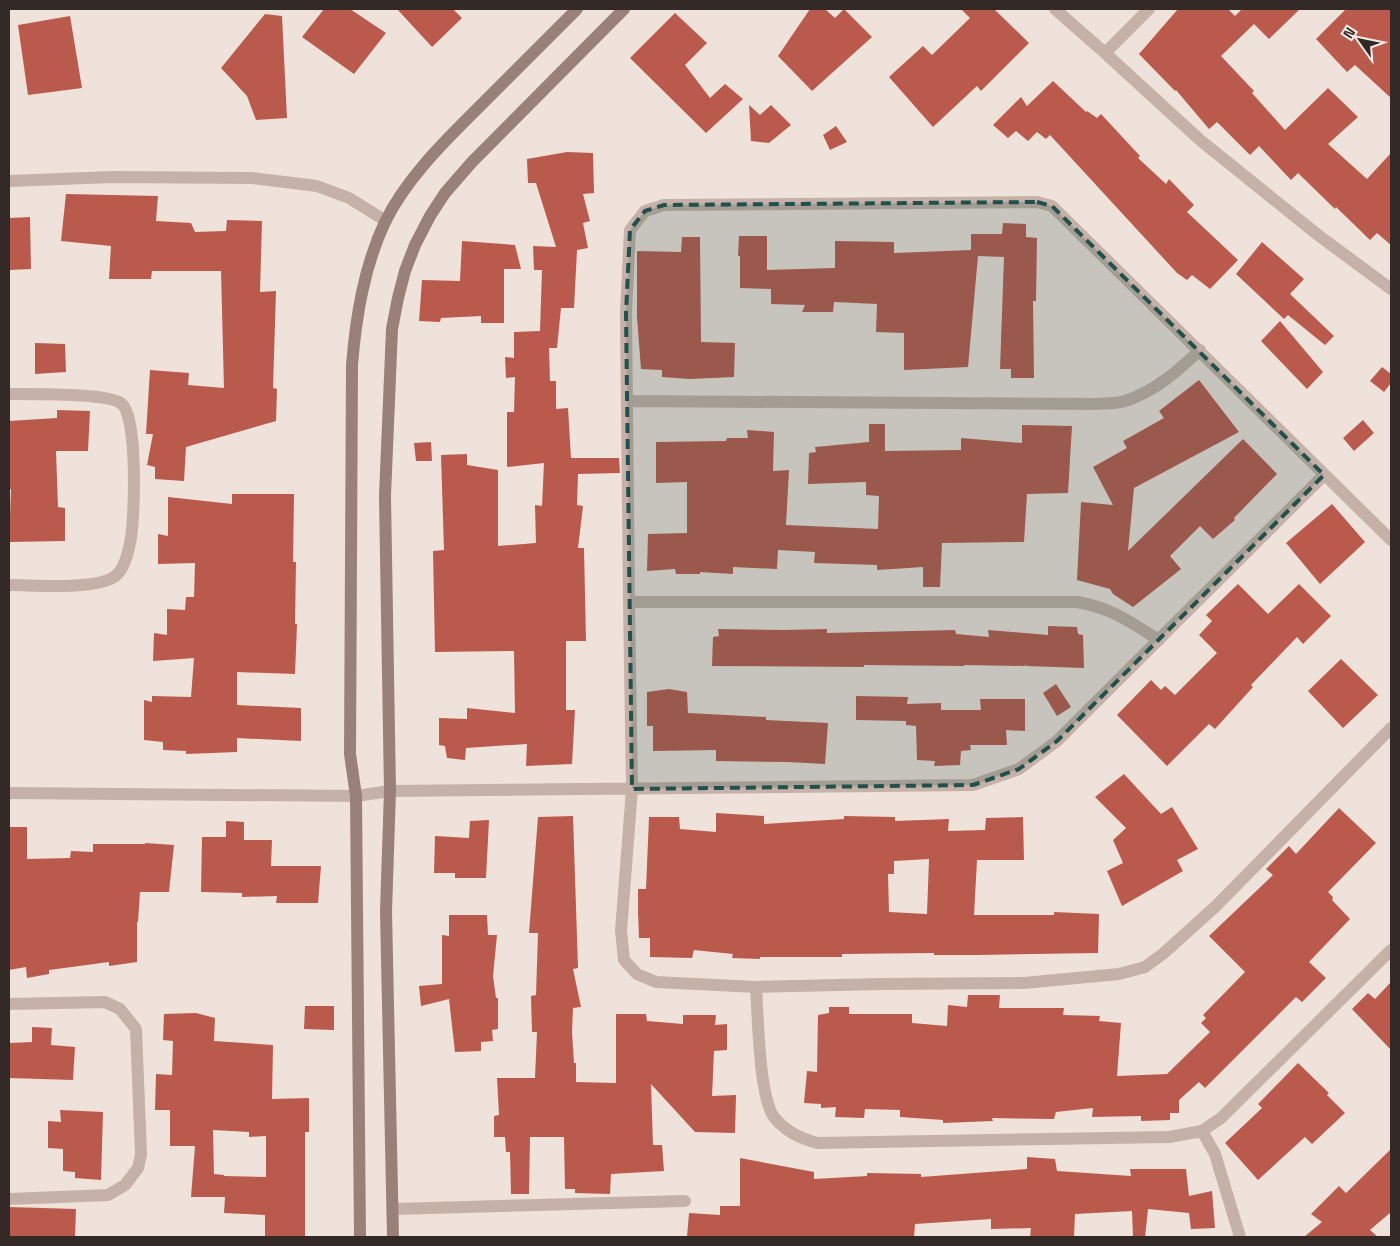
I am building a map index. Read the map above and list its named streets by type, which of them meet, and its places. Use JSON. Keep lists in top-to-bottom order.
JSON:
{
  "north": "top left"
}
